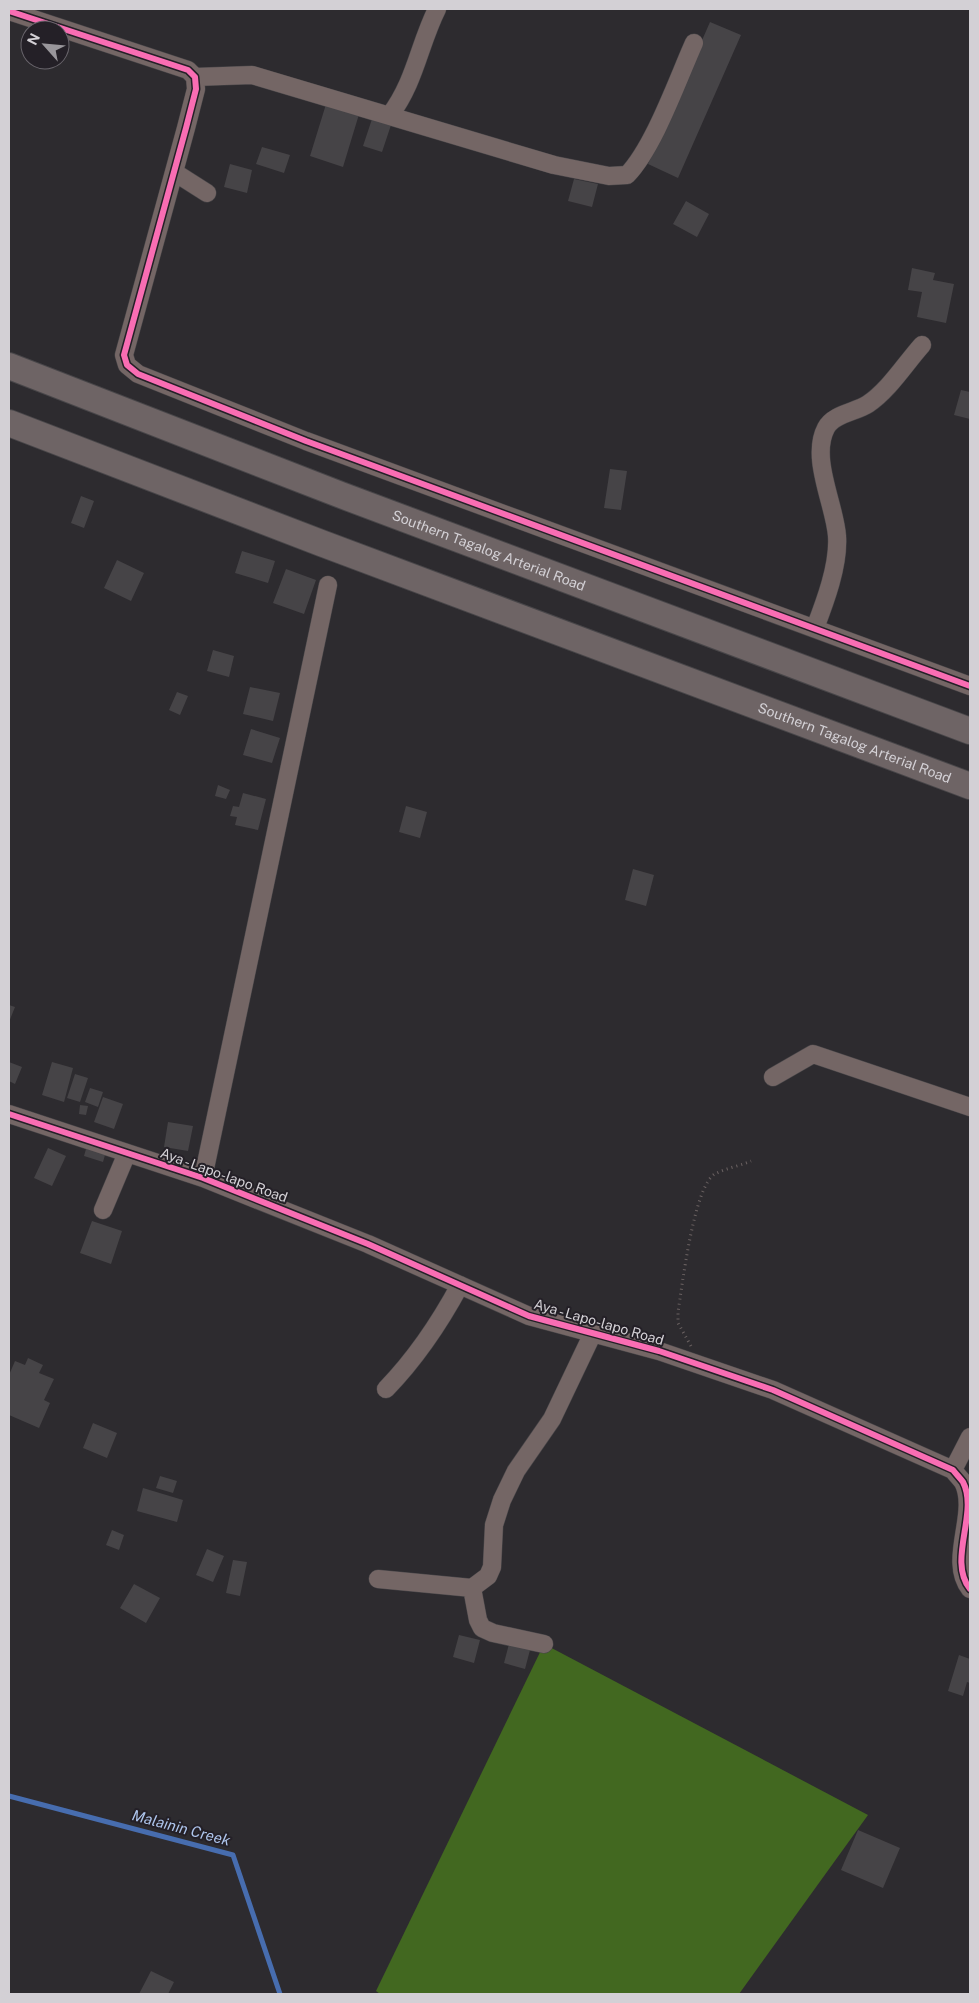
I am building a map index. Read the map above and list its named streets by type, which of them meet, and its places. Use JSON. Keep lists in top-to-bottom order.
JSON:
{
  "streets": {
    "highway": ["Southern Tagalog Arterial Road"],
    "street": ["Aya - Lapo-lapo Road"]
  },
  "water": ["Malainin Creek"],
  "north": "top left"
}
